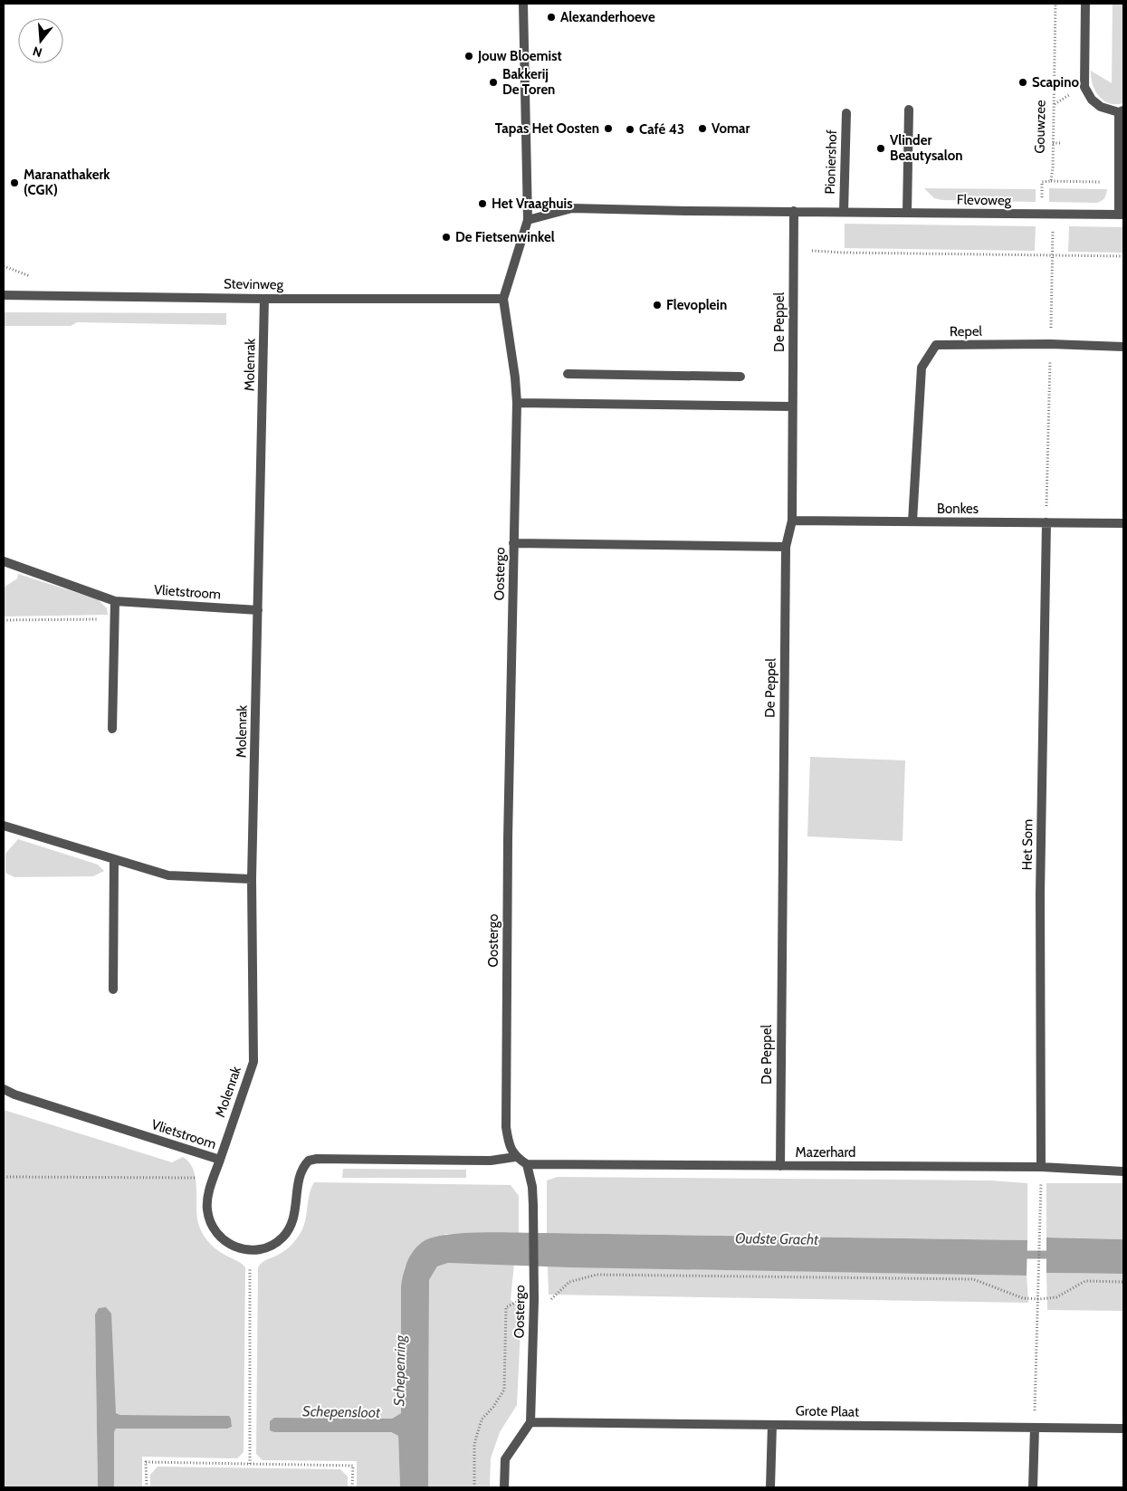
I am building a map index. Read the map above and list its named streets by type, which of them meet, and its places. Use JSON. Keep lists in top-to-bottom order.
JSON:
{
  "streets": {
    "street": [
      "Pioniershof",
      "Flevoweg",
      "Stevinweg",
      "De Peppel",
      "Repel",
      "Molenrak",
      "Bonkes",
      "Oostergo",
      "Vlietstroom",
      "Het Som",
      "Mazerhard",
      "Grote Plaat"
    ],
    "path": ["Gouwzee"]
  },
  "crossings": [
    ["Gouwzee", "Flevoweg"],
    ["Pioniershof", "Flevoweg"],
    ["Stevinweg", "Molenrak"],
    ["Stevinweg", "Oostergo"],
    ["De Peppel", "Bonkes"],
    ["De Peppel", "Mazerhard"],
    ["Repel", "Bonkes"],
    ["Molenrak", "Vlietstroom"],
    ["Bonkes", "Het Som"],
    ["Oostergo", "Mazerhard"],
    ["Oostergo", "Grote Plaat"],
    ["Het Som", "Mazerhard"]
  ],
  "water": ["Oudste Gracht", "Schepenring", "Schepensloot"],
  "places": [
    "Alexanderhoeve",
    "Jouw Bloemist",
    "Bakkerij De Toren",
    "Scapino",
    "Tapas Het Oosten",
    "Vomar",
    "Café 43",
    "Vlinder Beautysalon",
    "Maranathakerk (CGK)",
    "Het Vraaghuis",
    "De Fietsenwinkel",
    "Flevoplein"
  ],
  "north": "bottom"
}
